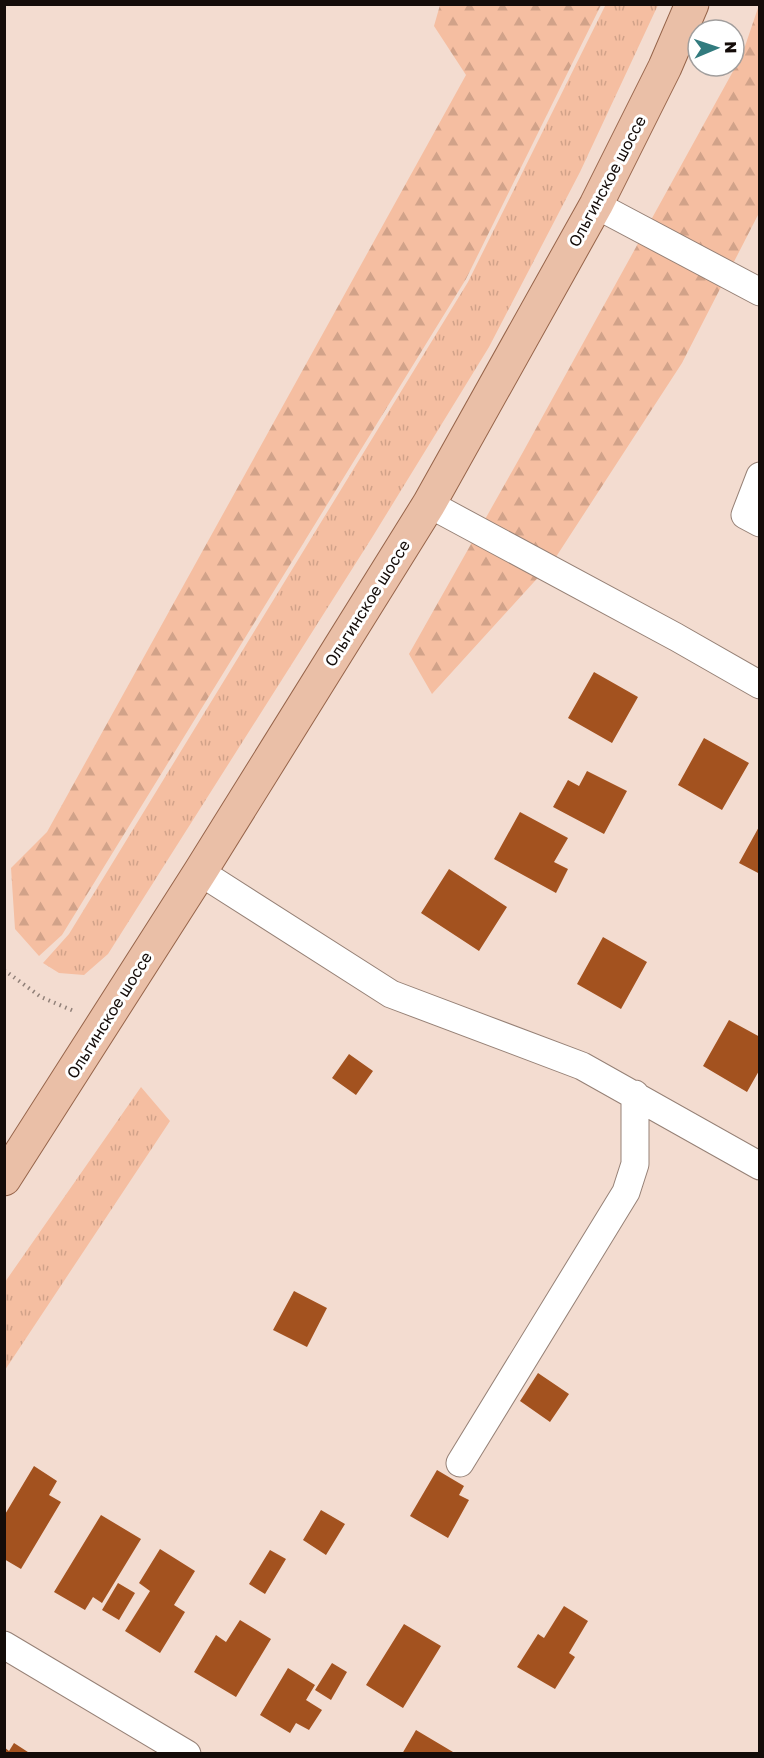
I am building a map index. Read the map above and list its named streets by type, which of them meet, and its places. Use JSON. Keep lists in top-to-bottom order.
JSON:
{
  "streets": {
    "main road": ["Ольгинское шоссе"]
  },
  "north": "right"
}
